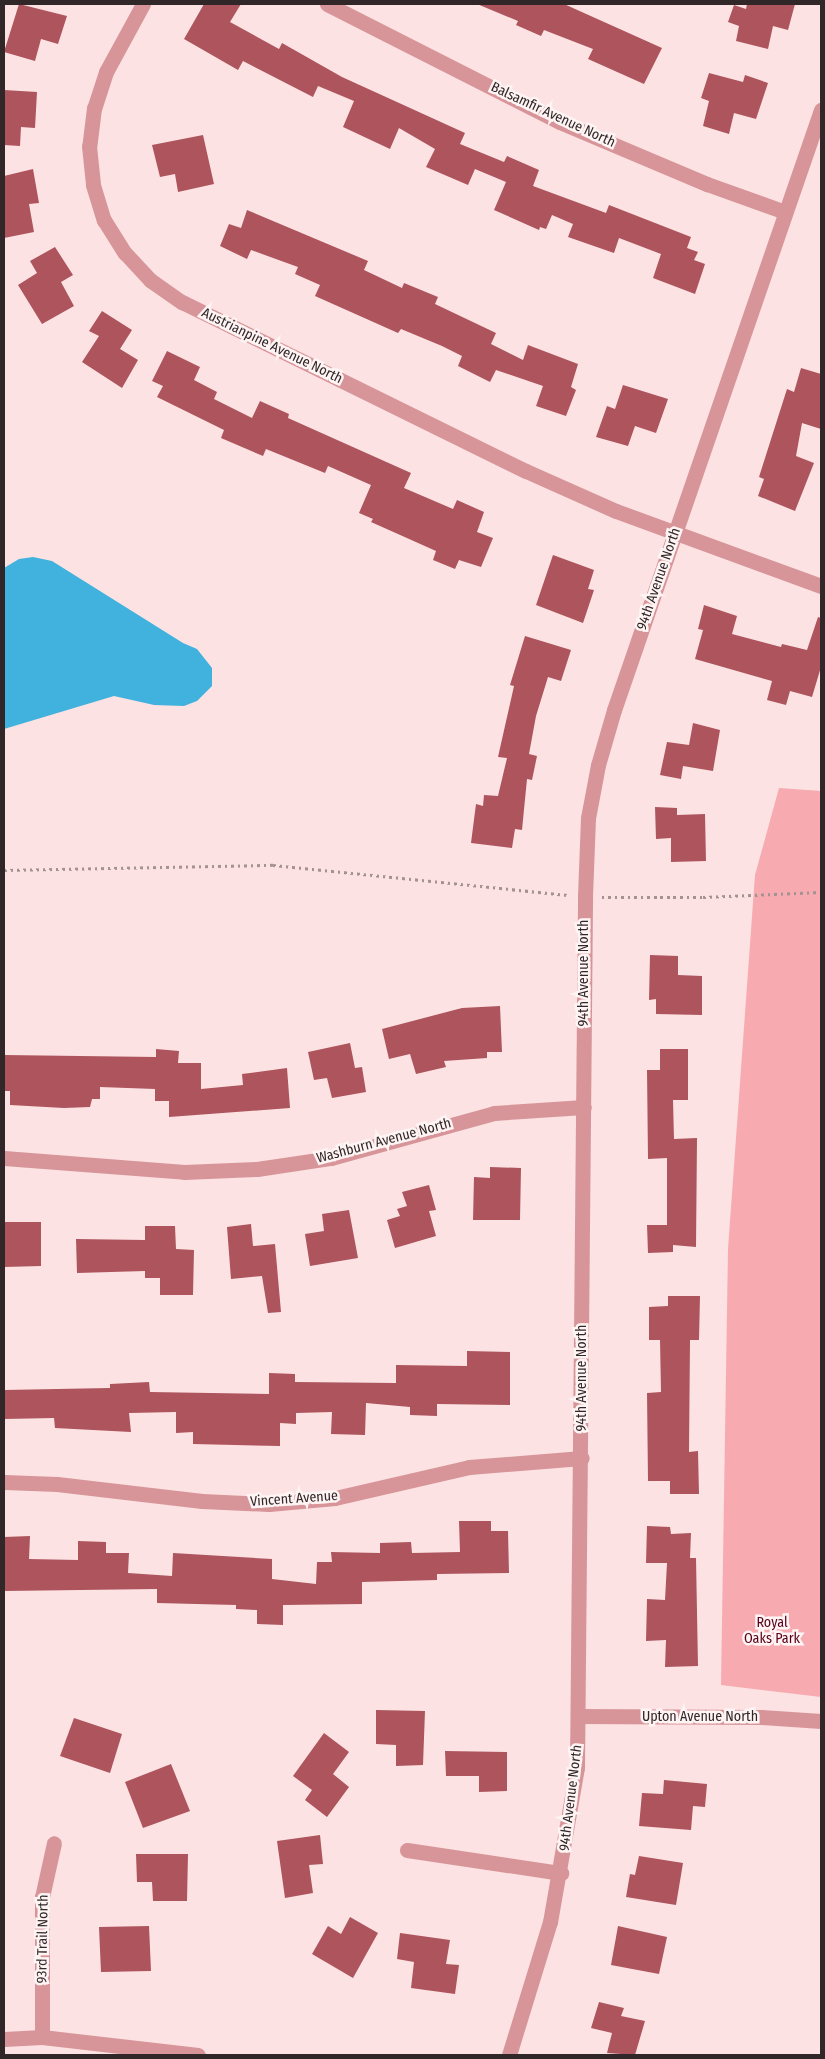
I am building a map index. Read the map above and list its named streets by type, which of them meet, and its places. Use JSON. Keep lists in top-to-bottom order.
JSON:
{
  "streets": {
    "street": [
      "Balsamfir Avenue North",
      "Austrianpine Avenue North",
      "94th Avenue North",
      "Washburn Avenue North",
      "Vincent Avenue",
      "Upton Avenue North",
      "93rd Trail North"
    ]
  },
  "crossings": [
    ["Balsamfir Avenue North", "94th Avenue North"],
    ["Austrianpine Avenue North", "94th Avenue North"],
    ["94th Avenue North", "Washburn Avenue North"],
    ["94th Avenue North", "Vincent Avenue"],
    ["94th Avenue North", "Upton Avenue North"]
  ],
  "parks": ["Royal Oaks Park"]
}
